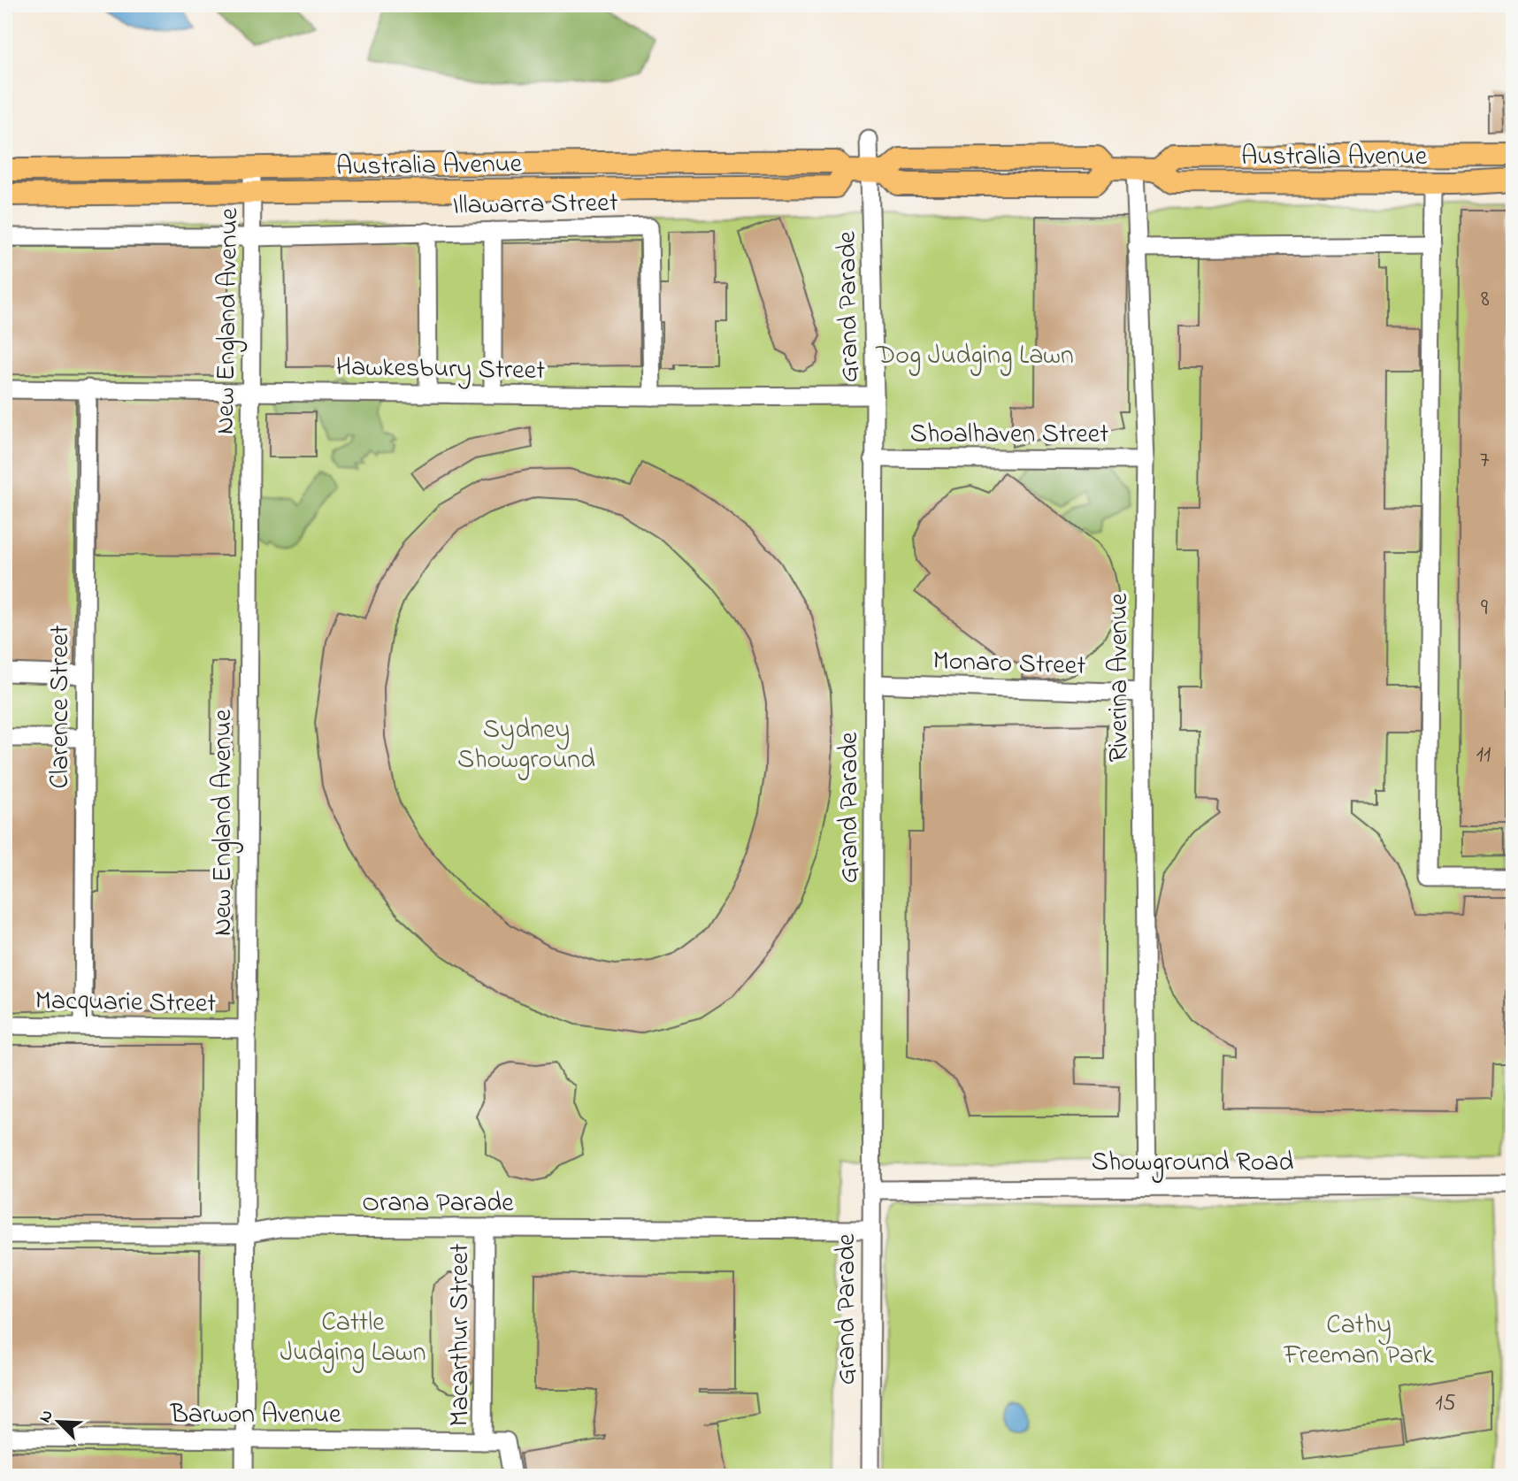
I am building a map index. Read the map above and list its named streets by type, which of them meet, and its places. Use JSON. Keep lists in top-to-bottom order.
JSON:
{
  "streets": {
    "main road": ["Australia Avenue"],
    "street": [
      "Illawarra Street",
      "Grand Parade",
      "New England Avenue",
      "Hawkesbury Street",
      "Shoalhaven Street",
      "Monaro Street",
      "Riverina Avenue",
      "Clarence Street",
      "Macquarie Street",
      "Showground Road",
      "Orana Parade",
      "Macarthur Street",
      "Barwon Avenue"
    ]
  },
  "crossings": [
    ["Australia Avenue", "Grand Parade"],
    ["Australia Avenue", "New England Avenue"],
    ["Australia Avenue", "Riverina Avenue"],
    ["Illawarra Street", "New England Avenue"],
    ["Illawarra Street", "Hawkesbury Street"],
    ["Grand Parade", "Hawkesbury Street"],
    ["Grand Parade", "Shoalhaven Street"],
    ["Grand Parade", "Monaro Street"],
    ["Grand Parade", "Showground Road"],
    ["Grand Parade", "Orana Parade"],
    ["New England Avenue", "Hawkesbury Street"],
    ["New England Avenue", "Macquarie Street"],
    ["New England Avenue", "Orana Parade"],
    ["New England Avenue", "Barwon Avenue"],
    ["Hawkesbury Street", "Clarence Street"],
    ["Shoalhaven Street", "Riverina Avenue"],
    ["Monaro Street", "Riverina Avenue"],
    ["Riverina Avenue", "Showground Road"],
    ["Clarence Street", "Macquarie Street"],
    ["Orana Parade", "Macarthur Street"],
    ["Macarthur Street", "Barwon Avenue"]
  ],
  "parks": [
    "Dog Judging Lawn",
    "Sydney Showground",
    "Cattle Judging Lawn",
    "Cathy Freeman Park"
  ],
  "house_numbers": [
    "8",
    "7",
    "9",
    "11",
    "15"
  ],
  "north": "top left"
}
